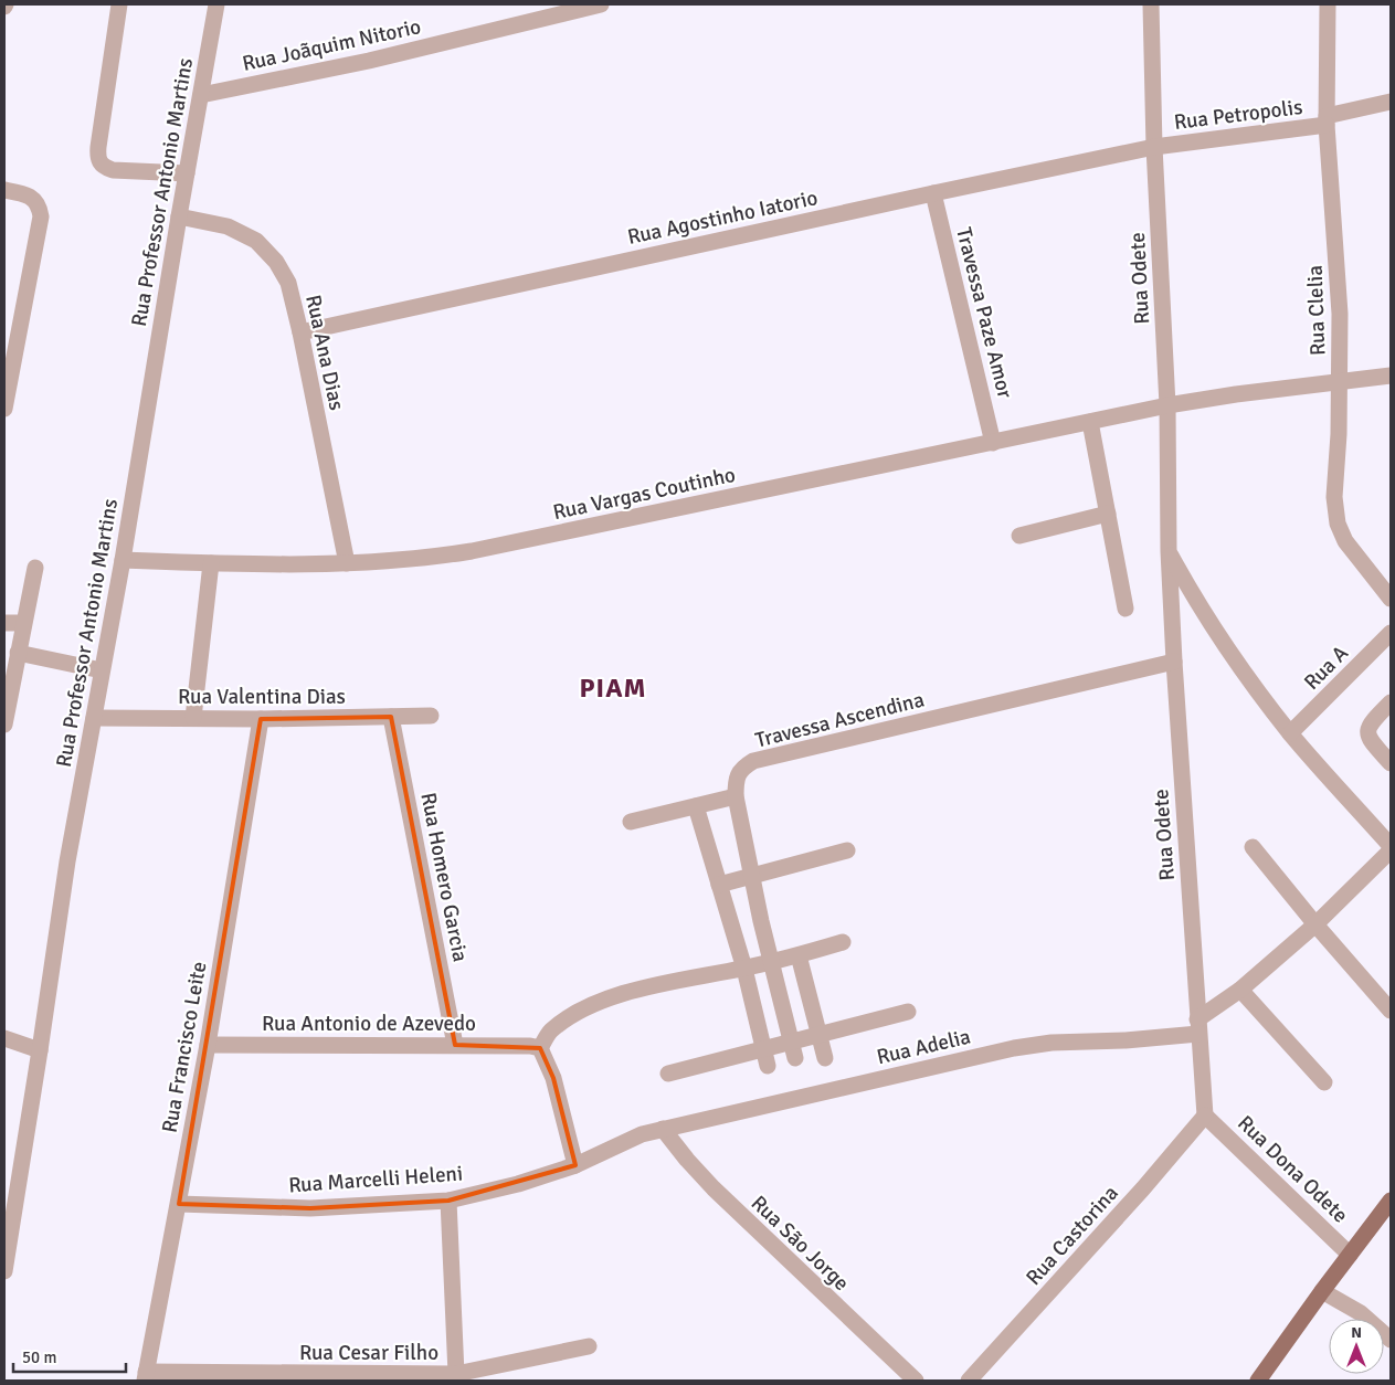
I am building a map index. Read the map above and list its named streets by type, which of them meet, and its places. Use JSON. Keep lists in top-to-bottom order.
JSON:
{
  "streets": {
    "street": [
      "Rua Joãquim Nitorio",
      "Rua Petropolis",
      "Rua Professor Antonio Martins",
      "Rua Agostinho Iatorio",
      "Rua Odete",
      "Rua Clelia",
      "Travessa Paze Amor",
      "Rua Ana Dias",
      "Rua Vargas Coutinho",
      "Rua A",
      "Rua Valentina Dias",
      "Travessa Ascendina",
      "Rua Homero Garcia",
      "Rua Antonio de Azevedo",
      "Rua Adelia",
      "Rua Francisco Leite",
      "Rua Dona Odete",
      "Rua Marcelli Heleni",
      "Rua Castorina",
      "Rua São Jorge",
      "Rua Cesar Filho"
    ]
  },
  "crossings": [
    ["Rua Joãquim Nitorio", "Rua Professor Antonio Martins"],
    ["Rua Petropolis", "Rua Agostinho Iatorio"],
    ["Rua Petropolis", "Rua Odete"],
    ["Rua Petropolis", "Rua Clelia"],
    ["Rua Professor Antonio Martins", "Rua Ana Dias"],
    ["Rua Professor Antonio Martins", "Rua Vargas Coutinho"],
    ["Rua Professor Antonio Martins", "Rua Valentina Dias"],
    ["Rua Agostinho Iatorio", "Rua Odete"],
    ["Rua Agostinho Iatorio", "Travessa Paze Amor"],
    ["Rua Agostinho Iatorio", "Rua Ana Dias"],
    ["Rua Odete", "Rua Vargas Coutinho"],
    ["Rua Odete", "Rua A"],
    ["Rua Odete", "Travessa Ascendina"],
    ["Rua Odete", "Rua Adelia"],
    ["Rua Odete", "Rua Dona Odete"],
    ["Rua Odete", "Rua Castorina"],
    ["Travessa Paze Amor", "Rua Vargas Coutinho"],
    ["Rua Ana Dias", "Rua Vargas Coutinho"],
    ["Rua Valentina Dias", "Rua Homero Garcia"],
    ["Rua Valentina Dias", "Rua Francisco Leite"],
    ["Rua Homero Garcia", "Rua Antonio de Azevedo"],
    ["Rua Antonio de Azevedo", "Rua Francisco Leite"],
    ["Rua Adelia", "Rua Marcelli Heleni"],
    ["Rua Adelia", "Rua São Jorge"],
    ["Rua Francisco Leite", "Rua Marcelli Heleni"],
    ["Rua Francisco Leite", "Rua Cesar Filho"],
    ["Rua Dona Odete", "Rua Castorina"],
    ["Rua Marcelli Heleni", "Rua São Jorge"]
  ],
  "districts": ["PIAM"],
  "scale_bar": "50 m",
  "north": "top"
}
